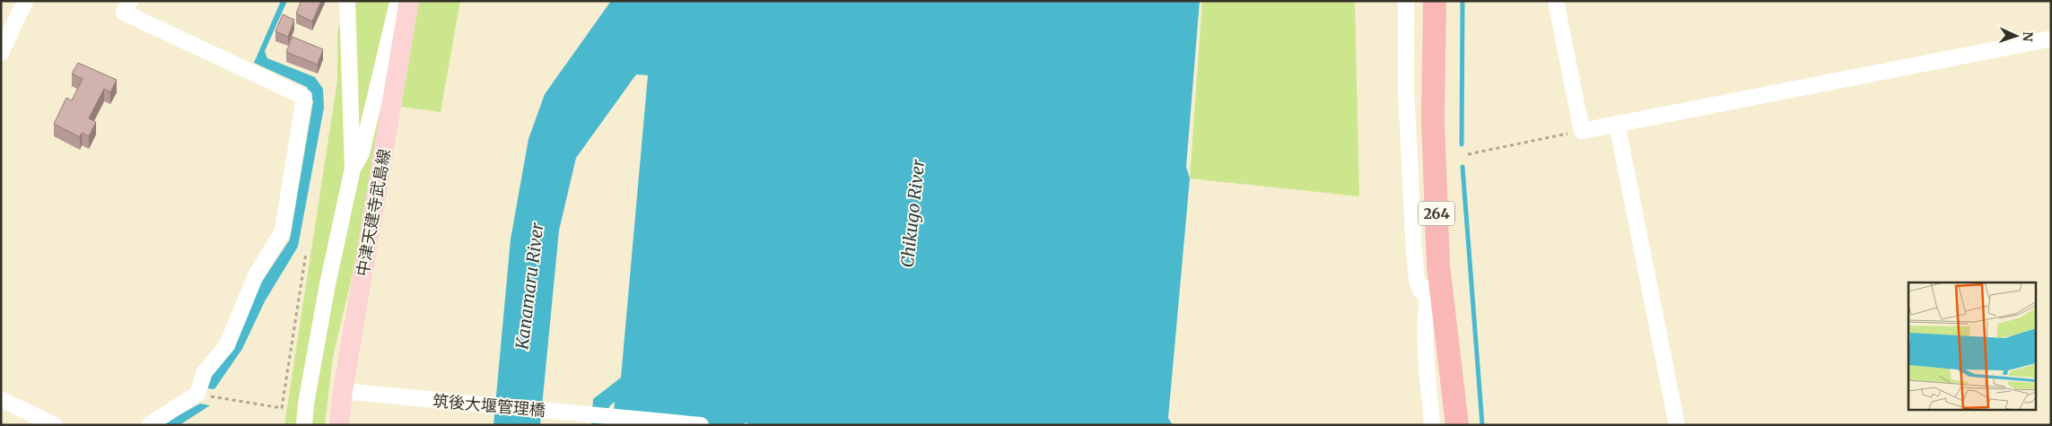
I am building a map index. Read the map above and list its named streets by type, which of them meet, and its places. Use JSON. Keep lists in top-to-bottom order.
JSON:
{
  "streets": {
    "highway": ["264"],
    "main road": ["中津天建寺武島線"],
    "street": ["筑後大堰管理橋"]
  },
  "crossings": [
    ["中津天建寺武島線", "筑後大堰管理橋"]
  ],
  "water": ["Chikugo River", "Kanamaru River"],
  "north": "right"
}
